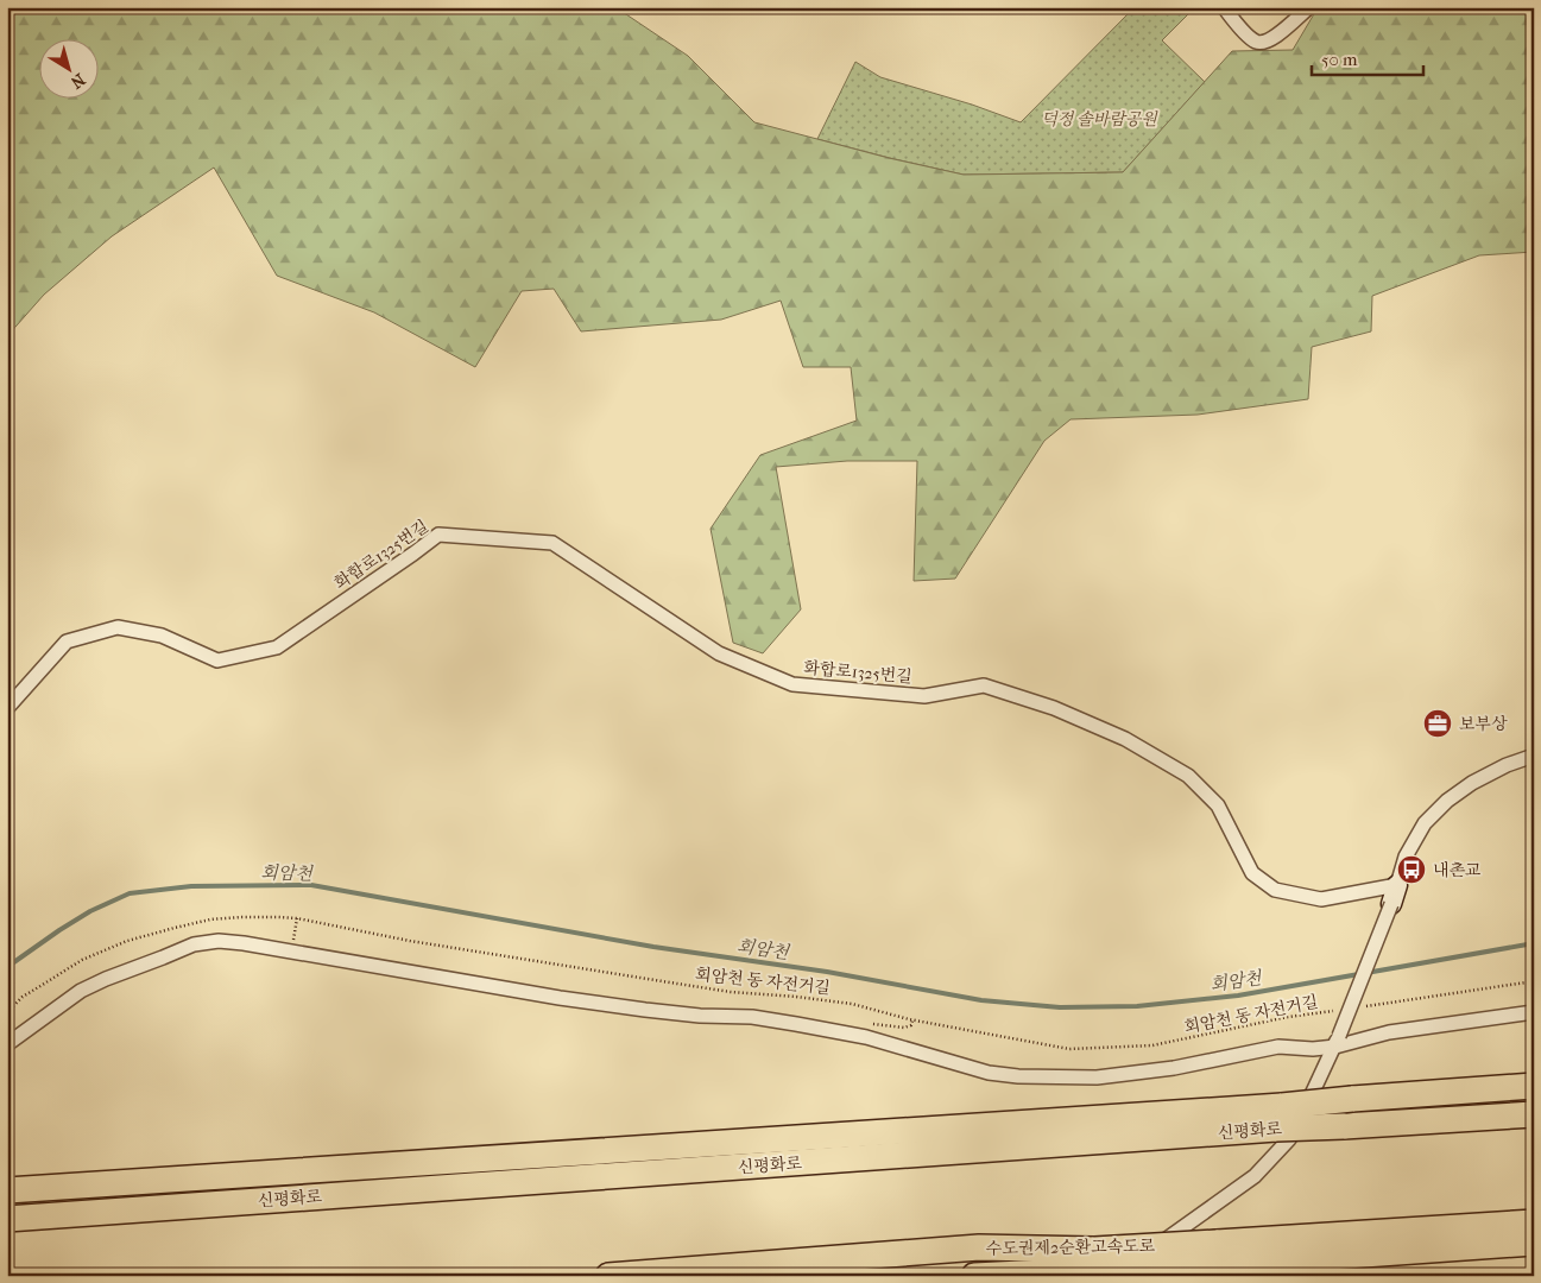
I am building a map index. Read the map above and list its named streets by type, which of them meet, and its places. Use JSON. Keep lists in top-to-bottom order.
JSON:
{
  "streets": {
    "highway": ["신평화로", "수도권제2순환고속도로"],
    "street": ["화합로1325번길"],
    "path": ["회암천 동 자전거길"]
  },
  "water": ["회암천"],
  "parks": ["덕정 솔바람공원"],
  "places": {
    "office": ["보부상"],
    "bus stop": ["내촌교"]
  },
  "scale_bar": "50 m",
  "north": "bottom right"
}
